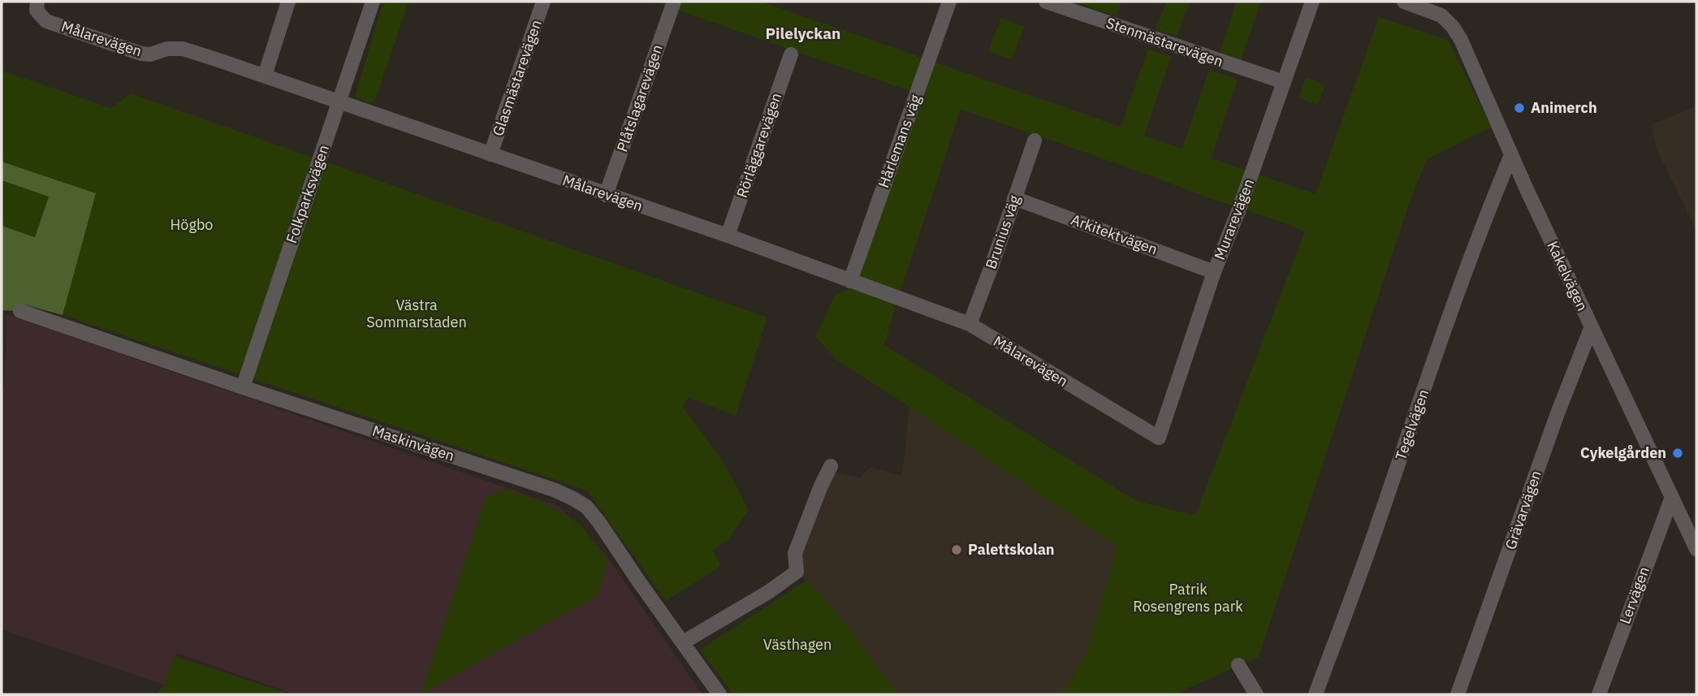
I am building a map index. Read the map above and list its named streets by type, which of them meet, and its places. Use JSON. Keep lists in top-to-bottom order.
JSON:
{
  "streets": {
    "street": [
      "Målarevägen",
      "Stenmästarevägen",
      "Glasmästarevägen",
      "Plåtslagarevägen",
      "Hårlemans väg",
      "Rörläggarevägen",
      "Folkparksvägen",
      "Murarevägen",
      "Brunius väg",
      "Arkitektvägen",
      "Kakelvägen",
      "Tegelvägen",
      "Maskinvägen",
      "Grävarvägen",
      "Lervägen"
    ]
  },
  "crossings": [
    ["Målarevägen", "Glasmästarevägen"],
    ["Målarevägen", "Plåtslagarevägen"],
    ["Målarevägen", "Hårlemans väg"],
    ["Målarevägen", "Rörläggarevägen"],
    ["Målarevägen", "Folkparksvägen"],
    ["Målarevägen", "Murarevägen"],
    ["Målarevägen", "Brunius väg"],
    ["Stenmästarevägen", "Murarevägen"],
    ["Folkparksvägen", "Maskinvägen"],
    ["Murarevägen", "Arkitektvägen"],
    ["Brunius väg", "Arkitektvägen"],
    ["Kakelvägen", "Tegelvägen"],
    ["Kakelvägen", "Grävarvägen"],
    ["Kakelvägen", "Lervägen"]
  ],
  "districts": ["Pilelyckan"],
  "parks": [
    "Högbo",
    "Västra Sommarstaden",
    "Patrik Rosengrens park",
    "Västhagen"
  ],
  "places": ["Animerch", "Cykelgården", "Palettskolan"]
}
